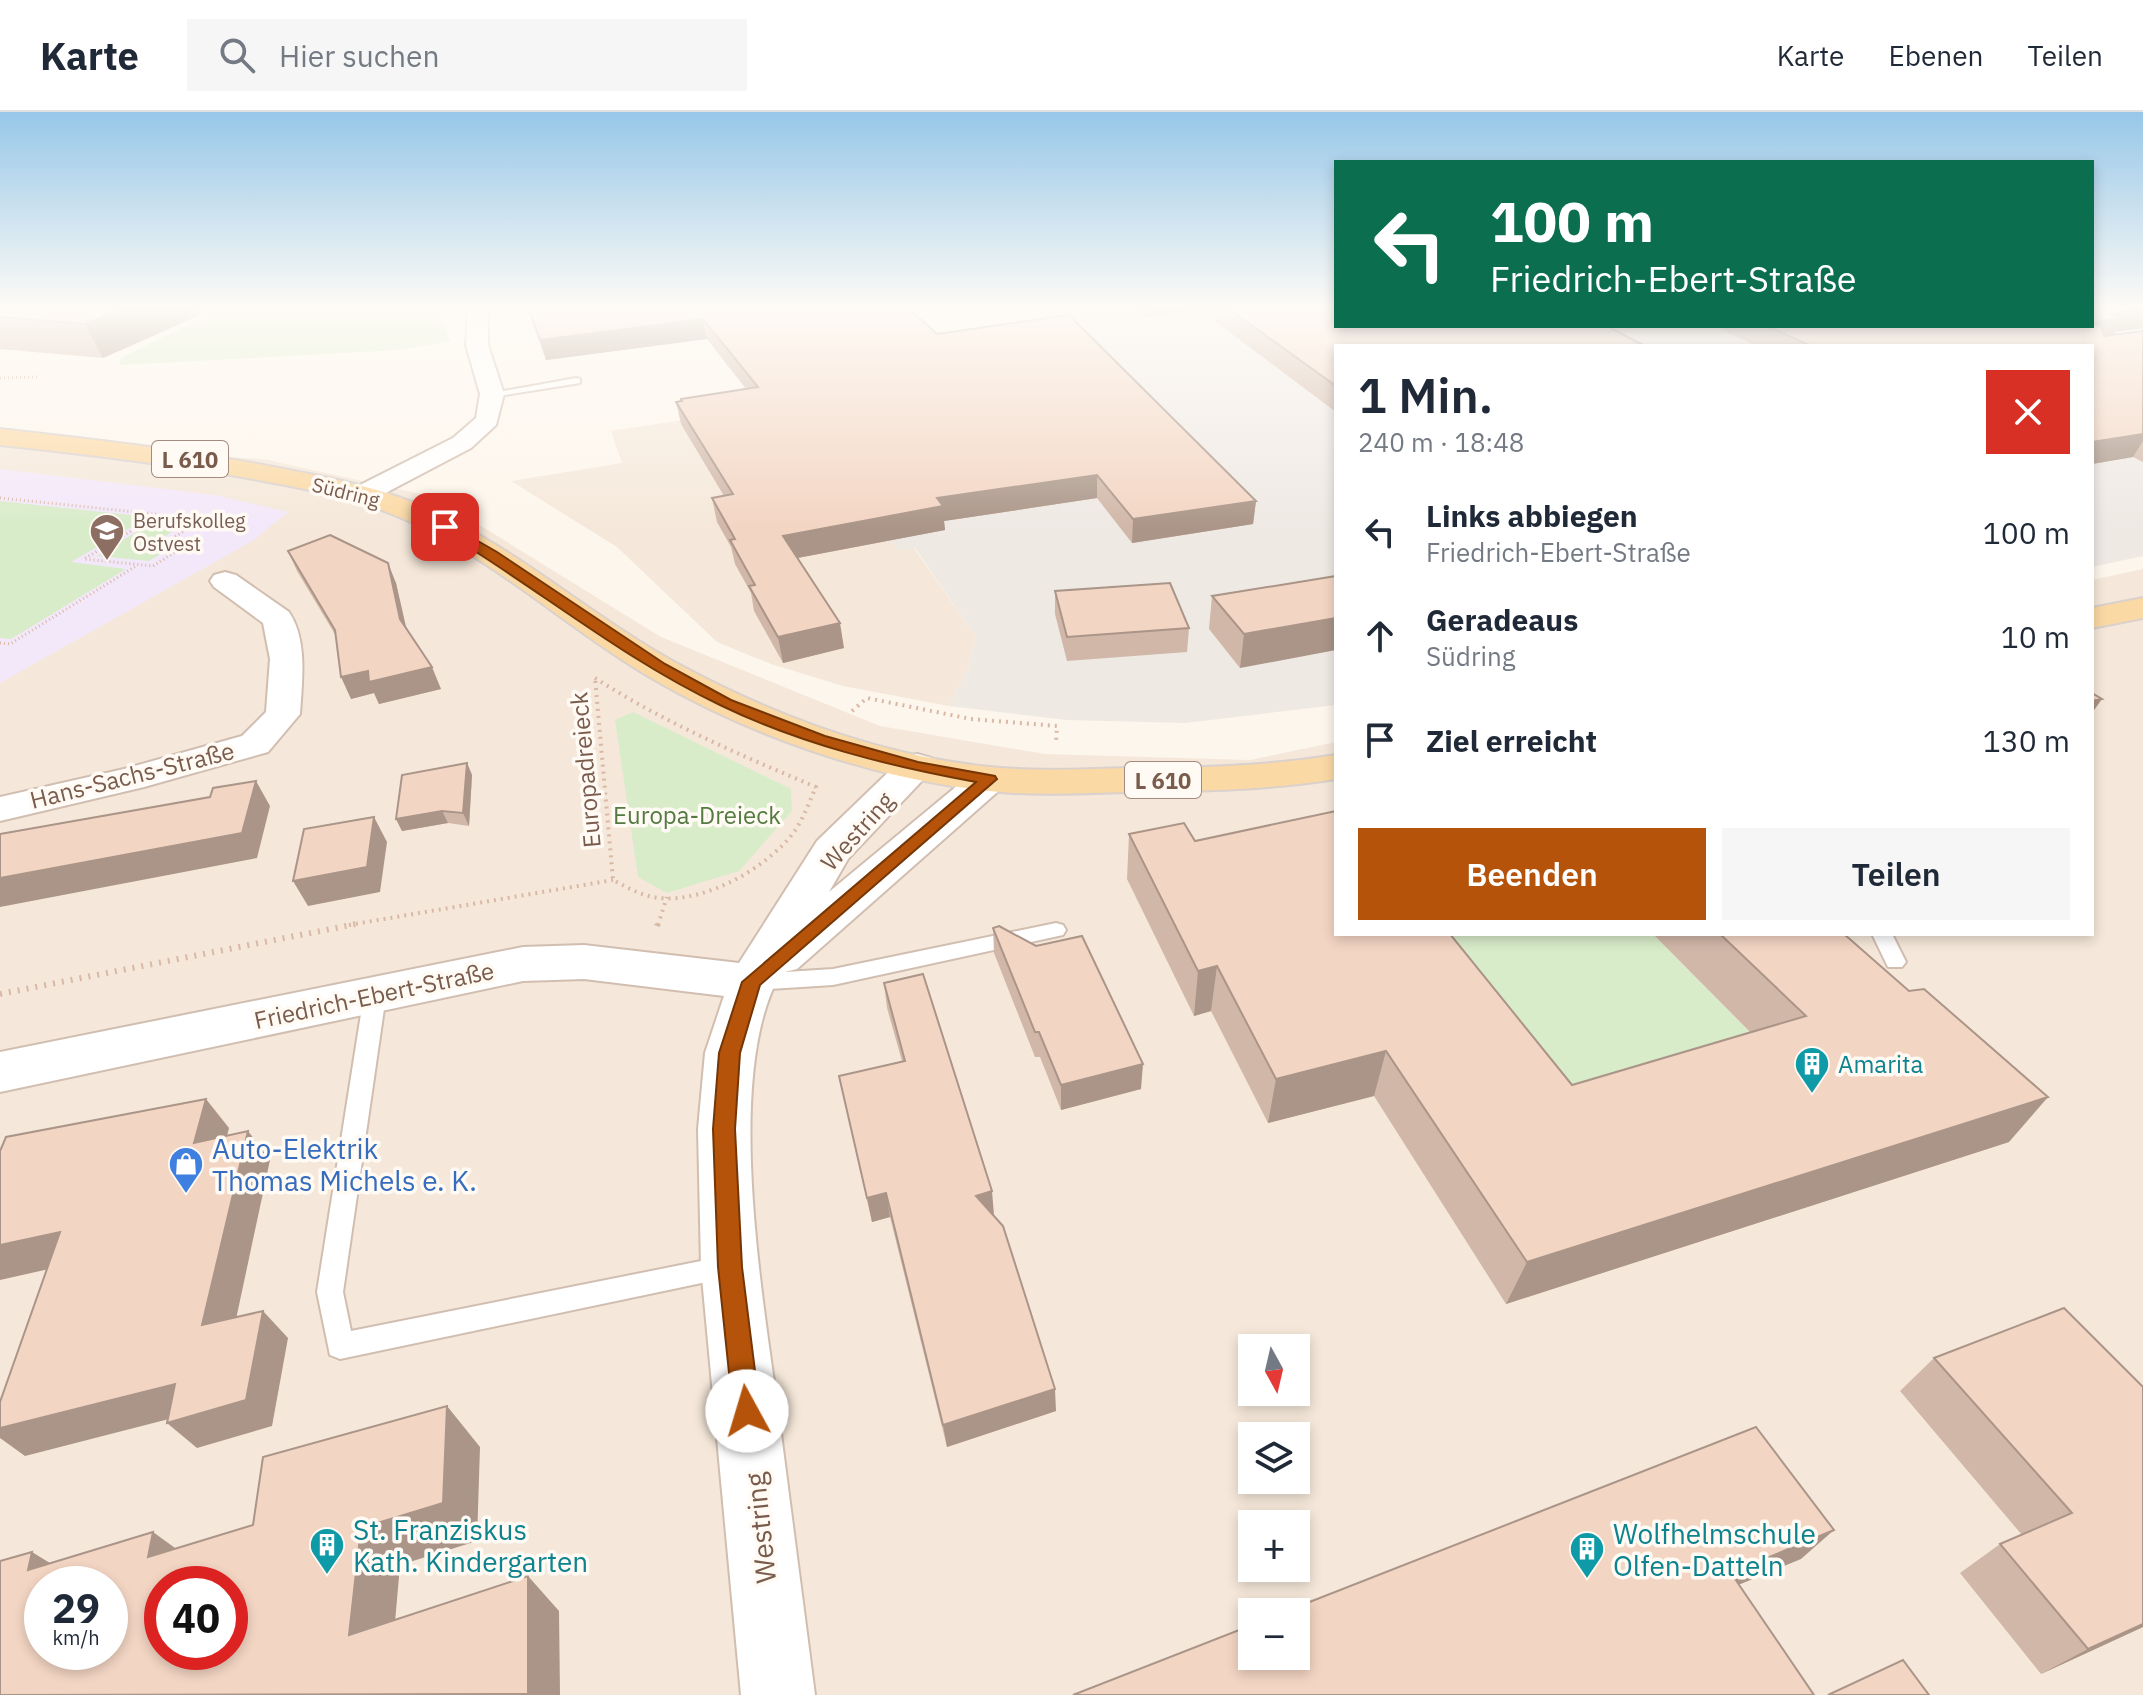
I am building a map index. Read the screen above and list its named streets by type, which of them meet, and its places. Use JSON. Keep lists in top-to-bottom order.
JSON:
{
  "streets": {
    "main road": ["L 610", "Südring"],
    "street": ["Hans-Sachs-Straße", "Westring", "Friedrich-Ebert-Straße"],
    "path": ["Europadreieck"]
  },
  "crossings": [
    ["L 610", "Südring"],
    ["L 610", "Westring"],
    ["Südring", "Westring"],
    ["Westring", "Friedrich-Ebert-Straße"]
  ],
  "parks": ["Europa-Dreieck"],
  "places": {
    "school or university": ["Berufskolleg Ostvest"],
    "building": ["Amarita", "St. Franziskus Kath. Kindergarten", "Wolfhelmschule Olfen-Datteln"],
    "shop": ["Auto-Elektrik Thomas Michels e. K."]
  },
  "north": "bottom",
  "page": {
    "header": "Karte",
    "search": "Hier suchen",
    "nav": ["Karte", "Ebenen", "Teilen"],
    "turn": ["100 m", "Friedrich-Ebert-Straße"],
    "heading": ["1 Min.", "240 m · 18:48"],
    "list": [
      {
        "name": "Links abbiegen",
        "note": "Friedrich-Ebert-Straße",
        "value": "100 m"
      },
      {
        "name": "Geradeaus",
        "note": "Südring",
        "value": "10 m"
      },
      {
        "name": "Ziel erreicht",
        "value": "130 m"
      }
    ],
    "buttons": ["Beenden", "Teilen"],
    "map_buttons": ["+", "−"],
    "speed": "29 km/h",
    "limit": "40"
  }
}
